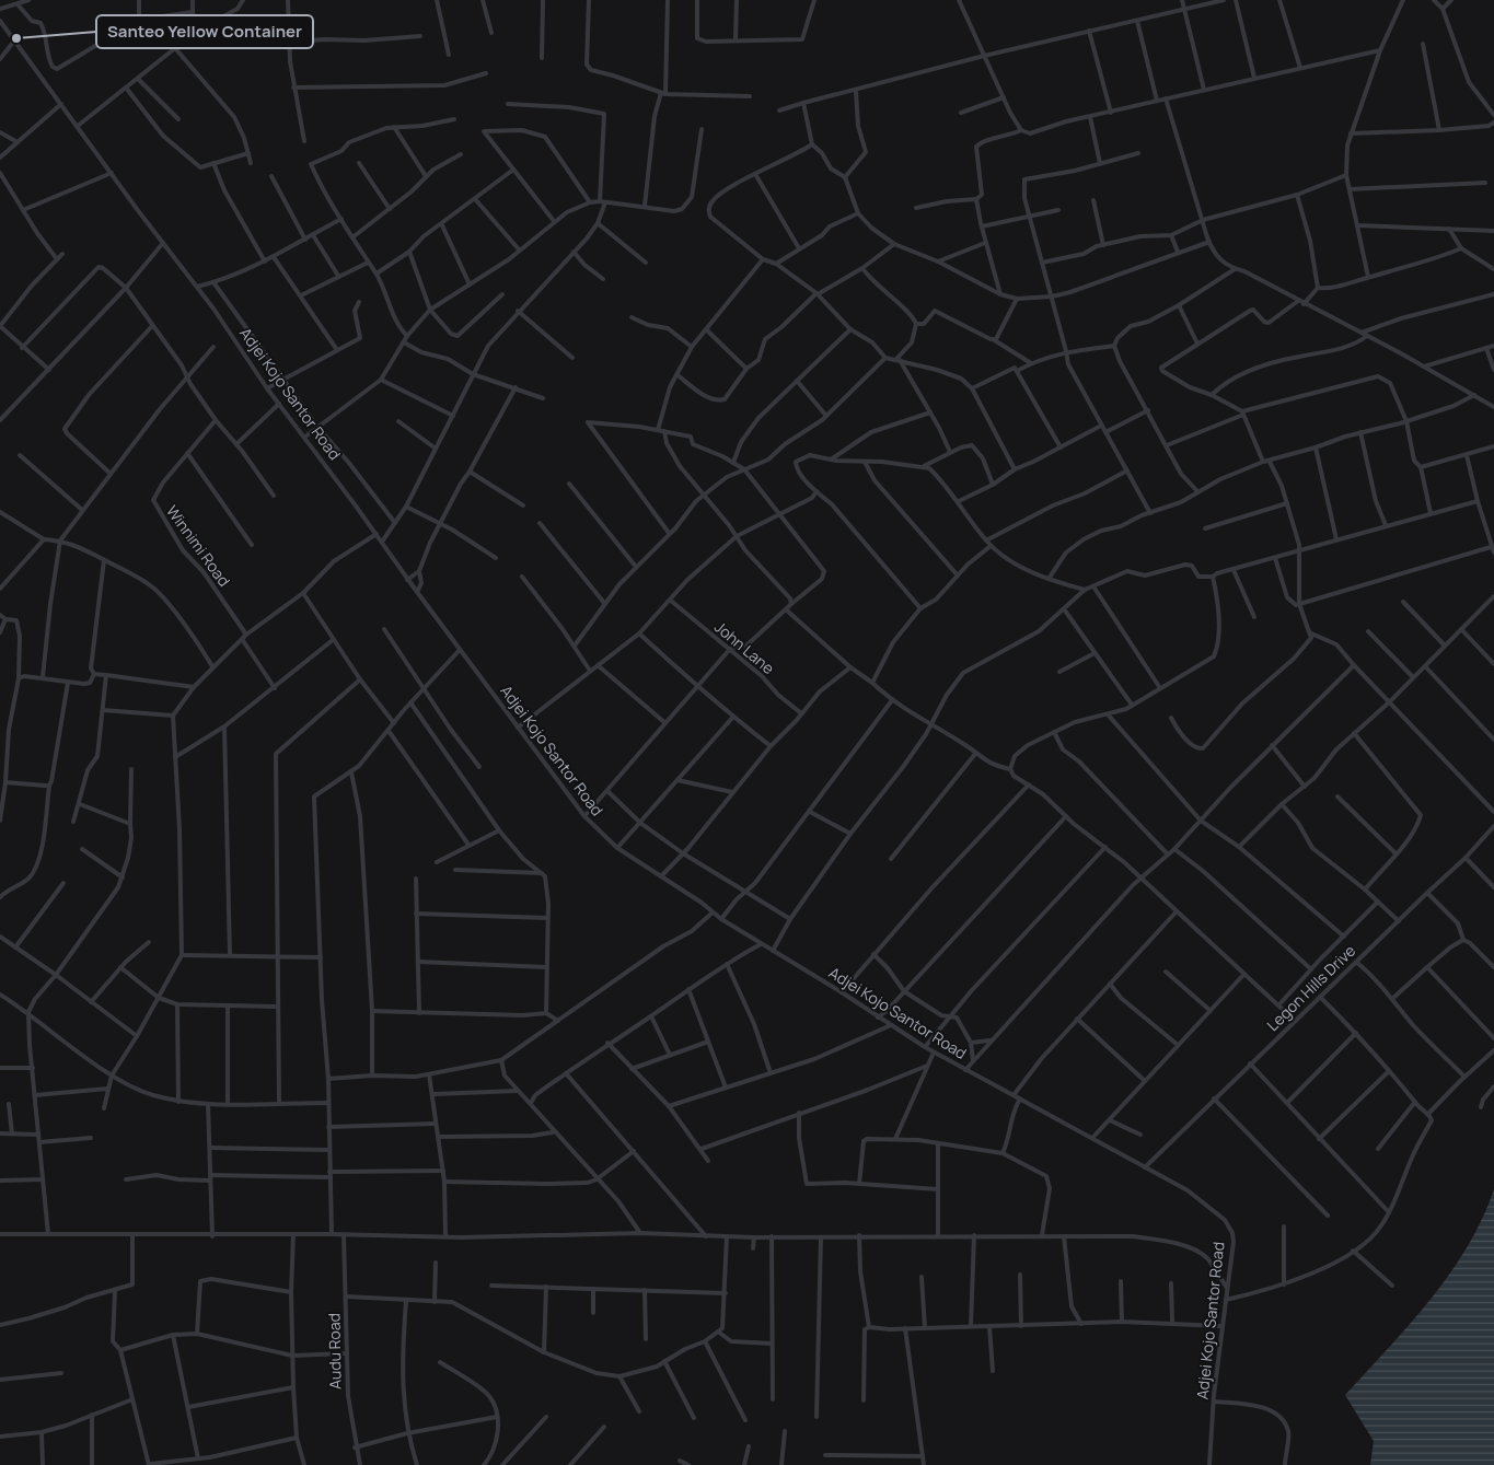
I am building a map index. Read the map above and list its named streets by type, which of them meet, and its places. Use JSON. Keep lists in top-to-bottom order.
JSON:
{
  "streets": {
    "street": [
      "Adjei Kojo Santor Road",
      "Winnimi Road",
      "John Lane",
      "Legon Hills Drive",
      "Audu Road"
    ]
  },
  "crossings": [
    ["Adjei Kojo Santor Road", "Legon Hills Drive"]
  ],
  "places": ["Santeo Yellow Container"]
}
